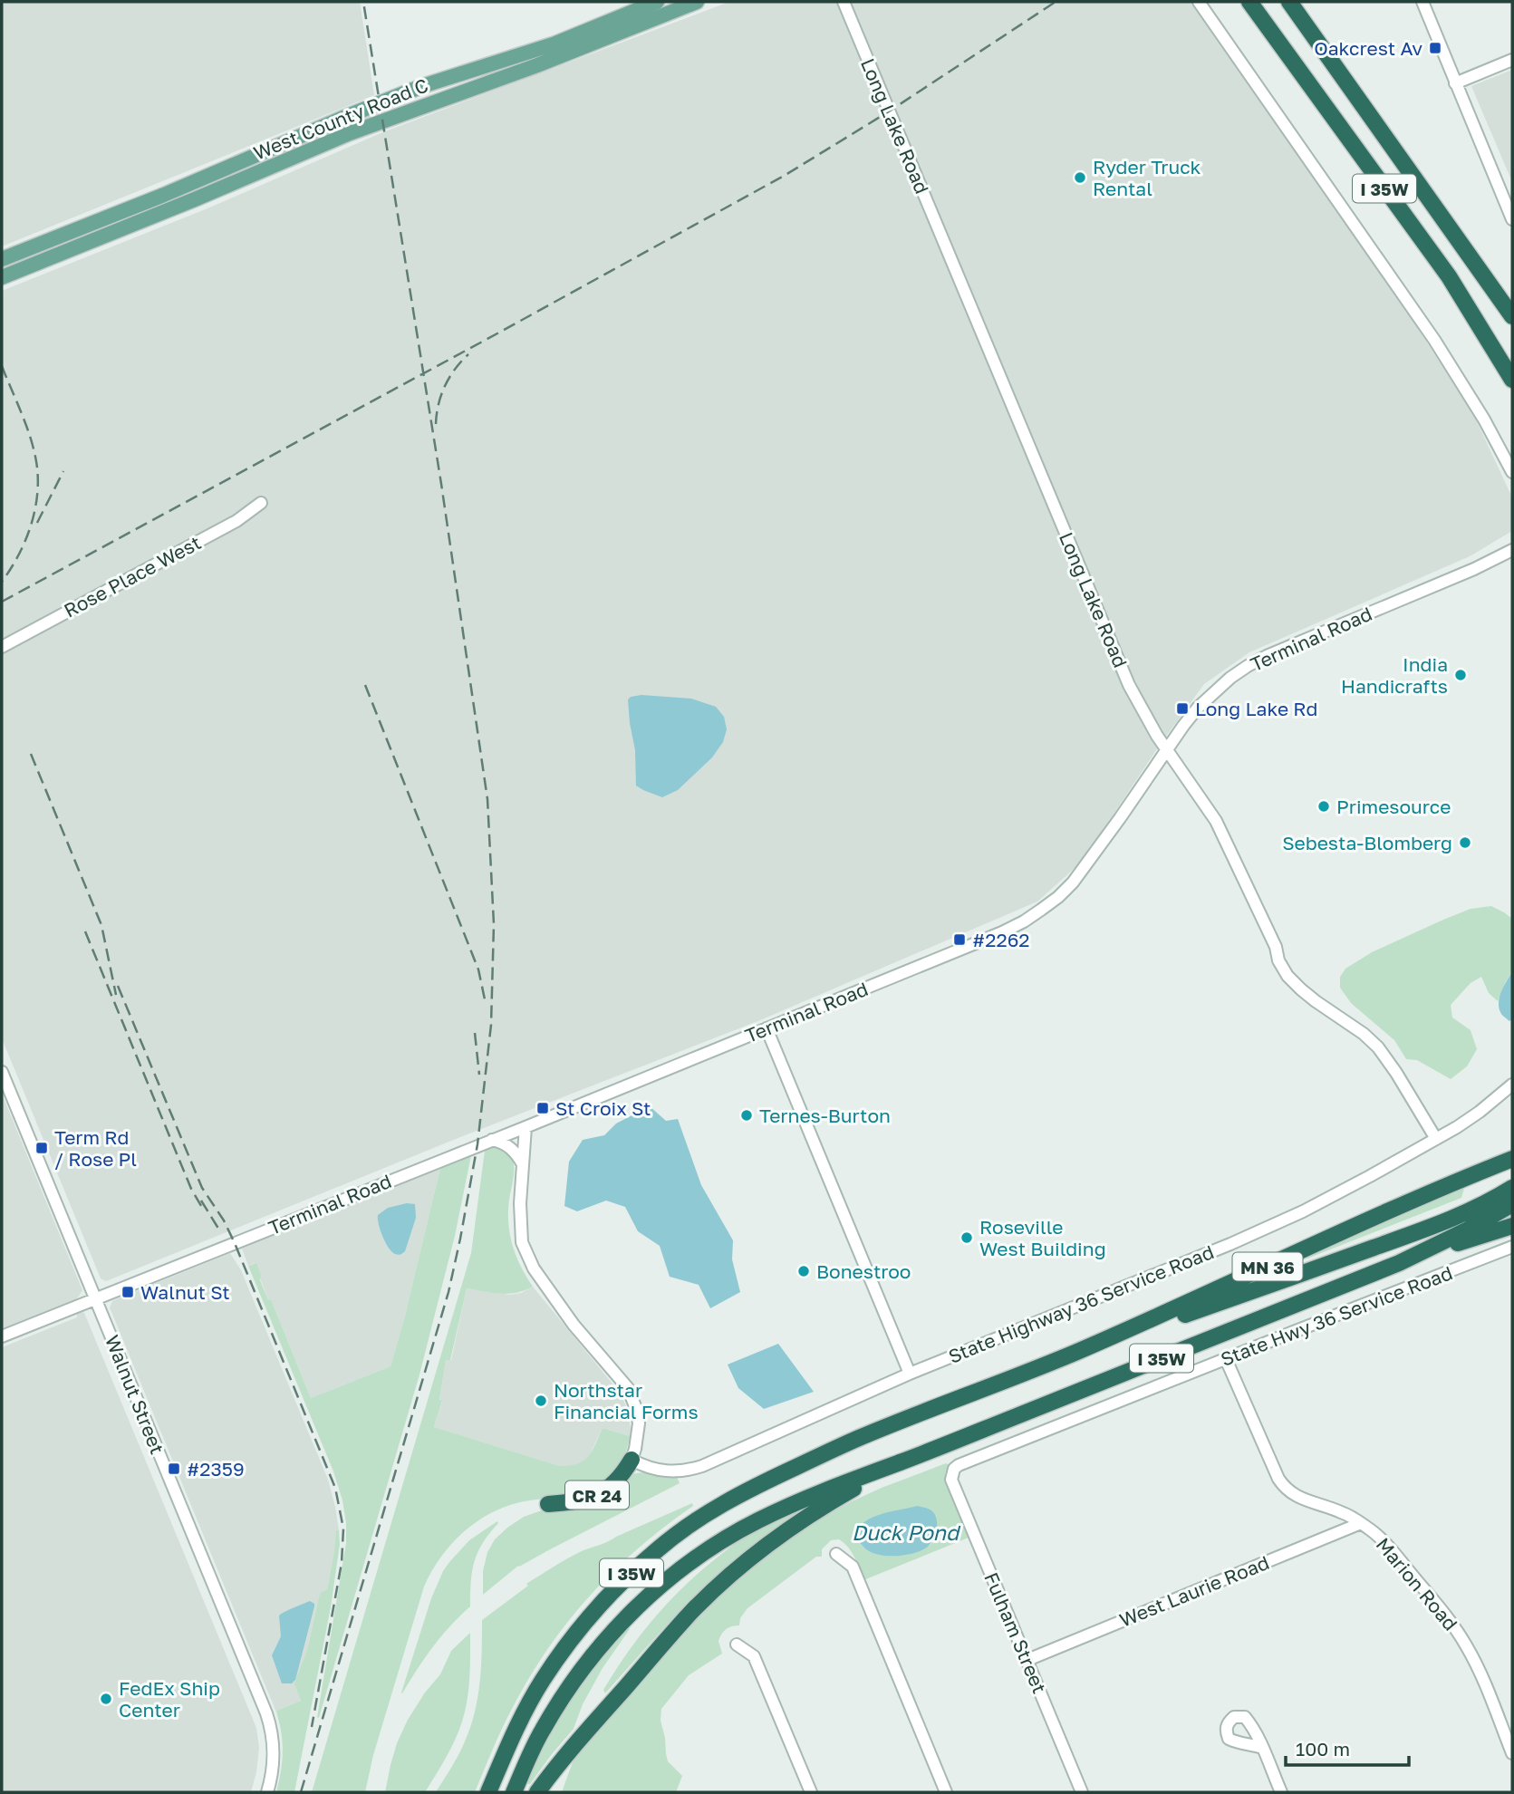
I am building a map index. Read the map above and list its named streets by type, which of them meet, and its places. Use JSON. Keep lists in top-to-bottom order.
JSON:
{
  "streets": {
    "highway": ["I 35W", "MN 36", "CR 24"],
    "main road": ["West County Road C"],
    "street": [
      "Long Lake Road",
      "Rose Place West",
      "Terminal Road",
      "State Highway 36 Service Road",
      "State Hwy 36 Service Road",
      "Walnut Street",
      "Marion Road",
      "West Laurie Road",
      "Fulham Street"
    ]
  },
  "crossings": [
    ["Long Lake Road", "Terminal Road"],
    ["Long Lake Road", "State Highway 36 Service Road"],
    ["I 35W", "MN 36"],
    ["Terminal Road", "Walnut Street"],
    ["Terminal Road", "CR 24"],
    ["State Highway 36 Service Road", "CR 24"],
    ["State Hwy 36 Service Road", "Marion Road"],
    ["State Hwy 36 Service Road", "Fulham Street"],
    ["Marion Road", "West Laurie Road"],
    ["West Laurie Road", "Fulham Street"]
  ],
  "water": ["Duck Pond"],
  "places": {
    "transit": [
      "Oakcrest Av",
      "Long Lake Rd",
      "#2262",
      "St Croix St",
      "Term Rd / Rose Pl",
      "Walnut St",
      "#2359"
    ],
    "other": [
      "Ryder Truck Rental",
      "India Handicrafts",
      "Primesource",
      "Sebesta-Blomberg",
      "Ternes-Burton",
      "Roseville West Building",
      "Bonestroo",
      "Northstar Financial Forms",
      "FedEx Ship Center"
    ]
  },
  "scale_bar": "100 m"
}
